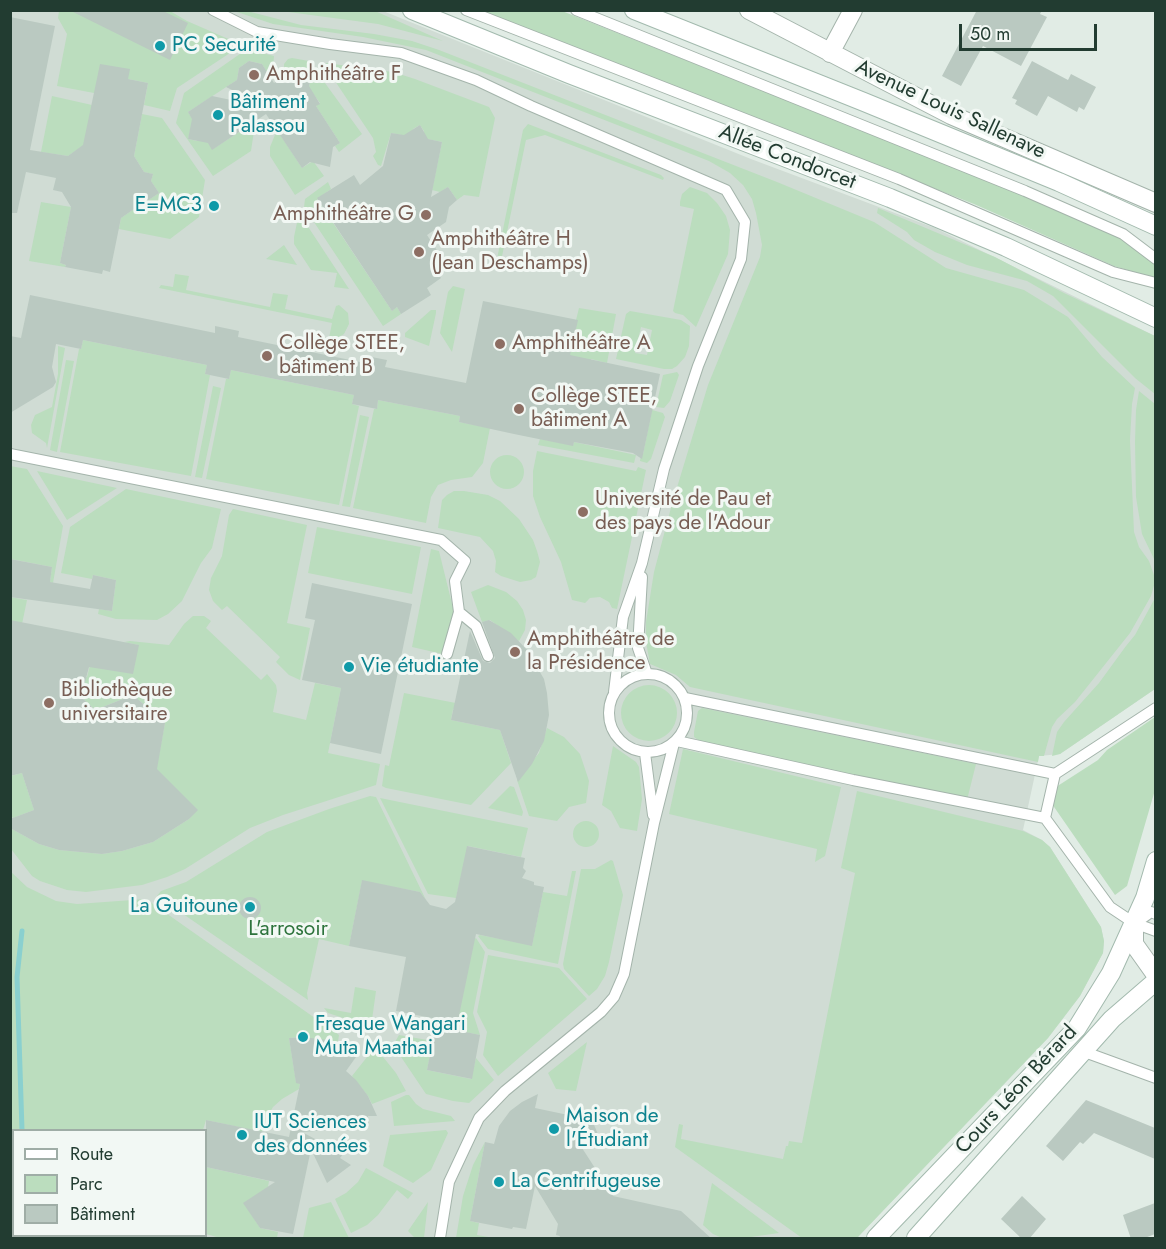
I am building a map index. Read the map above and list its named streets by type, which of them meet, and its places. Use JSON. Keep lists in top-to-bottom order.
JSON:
{
  "streets": {
    "main road": ["Avenue Louis Sallenave", "Allée Condorcet", "Cours Léon Bérard"]
  },
  "parks": ["L'arrosoir"],
  "places": [
    "PC Securité",
    "Amphithéâtre F",
    "Bâtiment Palassou",
    "E=MC3",
    "Amphithéâtre G",
    "Amphithéâtre H (Jean Deschamps)",
    "Amphithéâtre A",
    "Collège STEE, bâtiment B",
    "Collège STEE, bâtiment A",
    "Université de Pau et des pays de l'Adour",
    "Amphithéâtre de la Présidence",
    "Vie étudiante",
    "Bibliothèque universitaire",
    "La Guitoune",
    "Fresque Wangari Muta Maathai",
    "Maison de l'Étudiant",
    "IUT Sciences des données",
    "La Centrifugeuse"
  ],
  "legend": ["Route", "Parc", "Bâtiment"],
  "scale_bar": "50 m"
}
